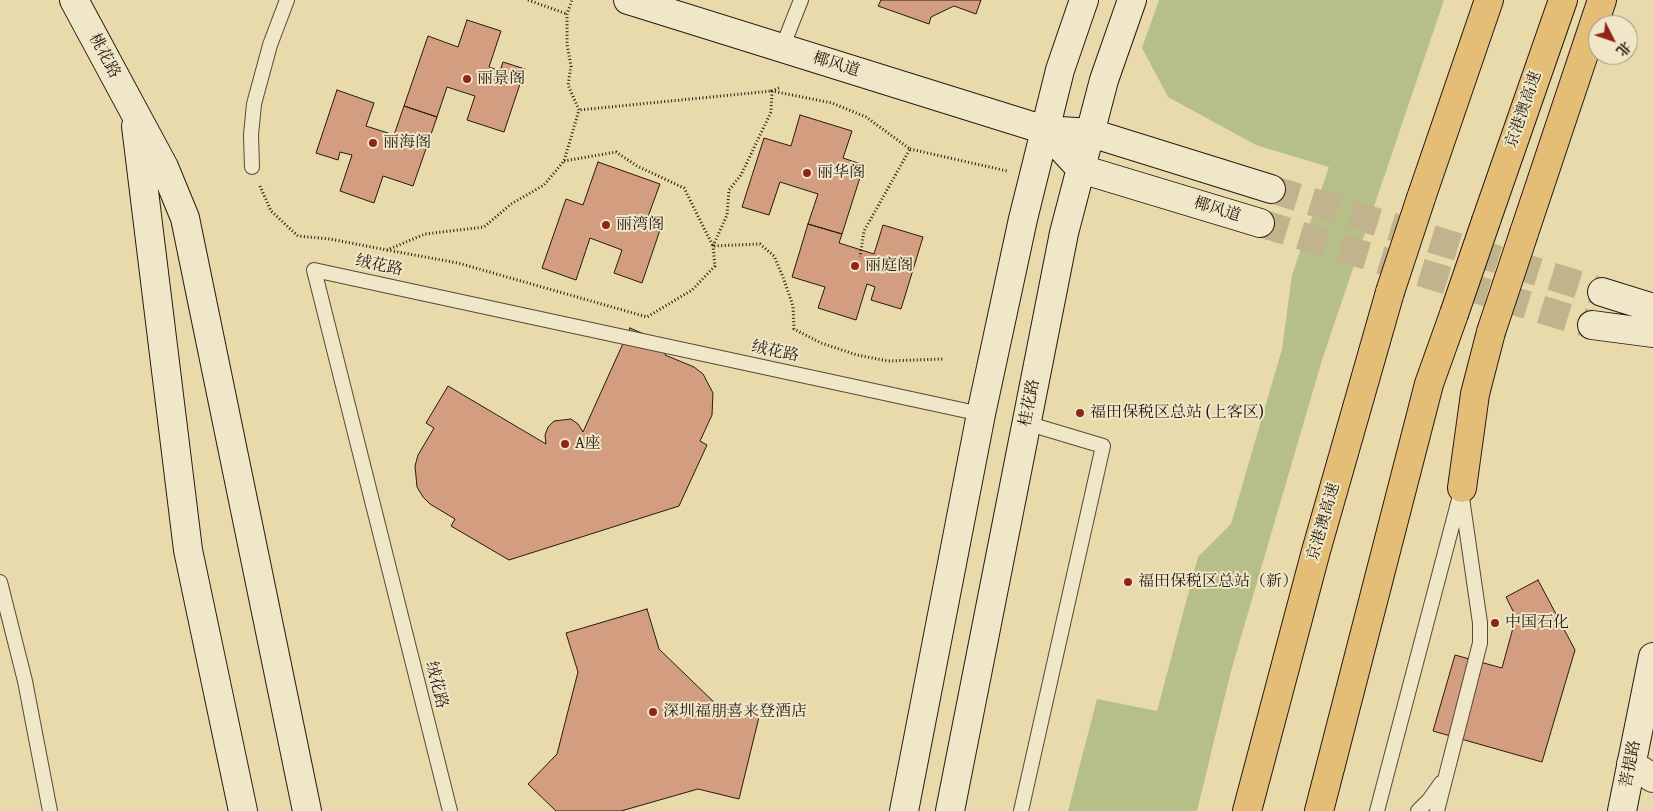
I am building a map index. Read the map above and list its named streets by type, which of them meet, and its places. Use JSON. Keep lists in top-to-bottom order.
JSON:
{
  "streets": {
    "highway": ["京港澳高速"],
    "main road": [
      "桃花路",
      "椰风道",
      "桂花路",
      "菩提路"
    ],
    "lane": ["绒花路"]
  },
  "crossings": [
    ["椰风道", "桂花路"]
  ],
  "places": [
    "丽景阁",
    "丽海阁",
    "丽华阁",
    "丽湾阁",
    "丽庭阁",
    "福田保税区总站 (上客区)",
    "A座",
    "福田保税区总站（新）",
    "中国石化",
    "深圳福朋喜来登酒店"
  ],
  "north": "bottom right"
}
